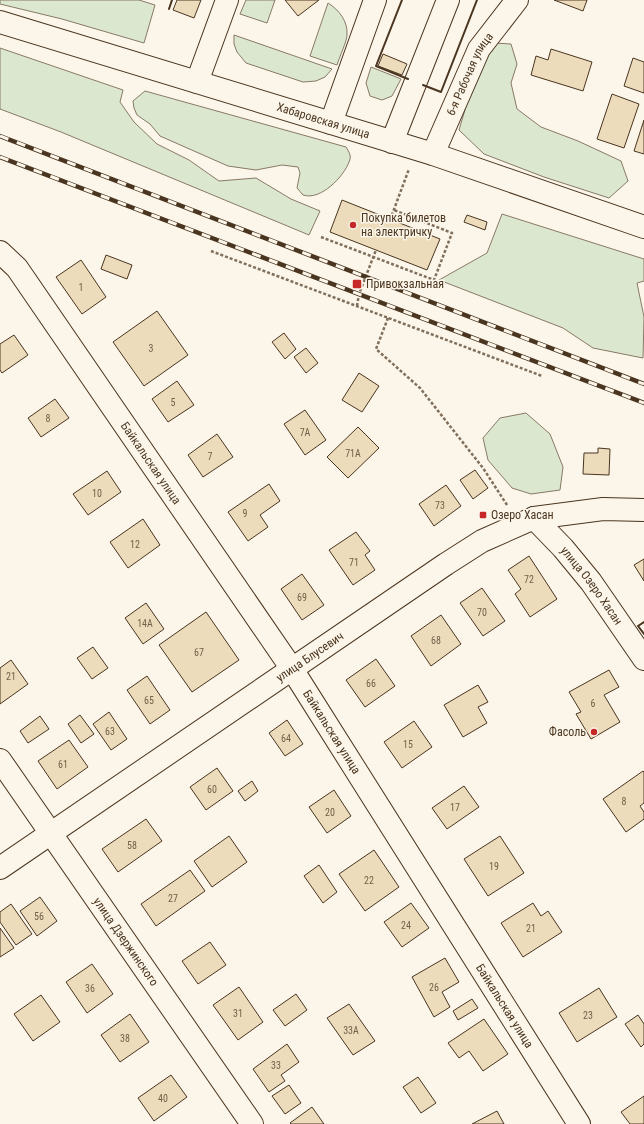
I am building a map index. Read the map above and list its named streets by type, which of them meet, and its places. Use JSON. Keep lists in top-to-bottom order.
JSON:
{
  "streets": {
    "street": [
      "6-я Рабочая улица",
      "Хабаровская улица",
      "Байкальская улица",
      "улица Озеро Хасан",
      "улица Блусевич",
      "улица Дзержинского"
    ]
  },
  "crossings": [
    ["6-я Рабочая улица", "Хабаровская улица"],
    ["Байкальская улица", "улица Блусевич"],
    ["улица Озеро Хасан", "улица Блусевич"],
    ["улица Блусевич", "улица Дзержинского"]
  ],
  "places": {
    "other": ["Покупка билетов на электричку", "Фасоль"],
    "transit": ["Привокзальная", "Озеро Хасан"]
  },
  "house_numbers": [
    "1",
    "3",
    "5",
    "8",
    "7А",
    "71А",
    "7",
    "10",
    "73",
    "9",
    "12",
    "71",
    "72",
    "69",
    "70",
    "14А",
    "68",
    "67",
    "21",
    "66",
    "65",
    "6",
    "63",
    "64",
    "15",
    "61",
    "60",
    "8",
    "17",
    "20",
    "58",
    "19",
    "22",
    "27",
    "56",
    "24",
    "21",
    "26",
    "36",
    "31",
    "23",
    "33А",
    "38",
    "33",
    "40"
  ]
}
